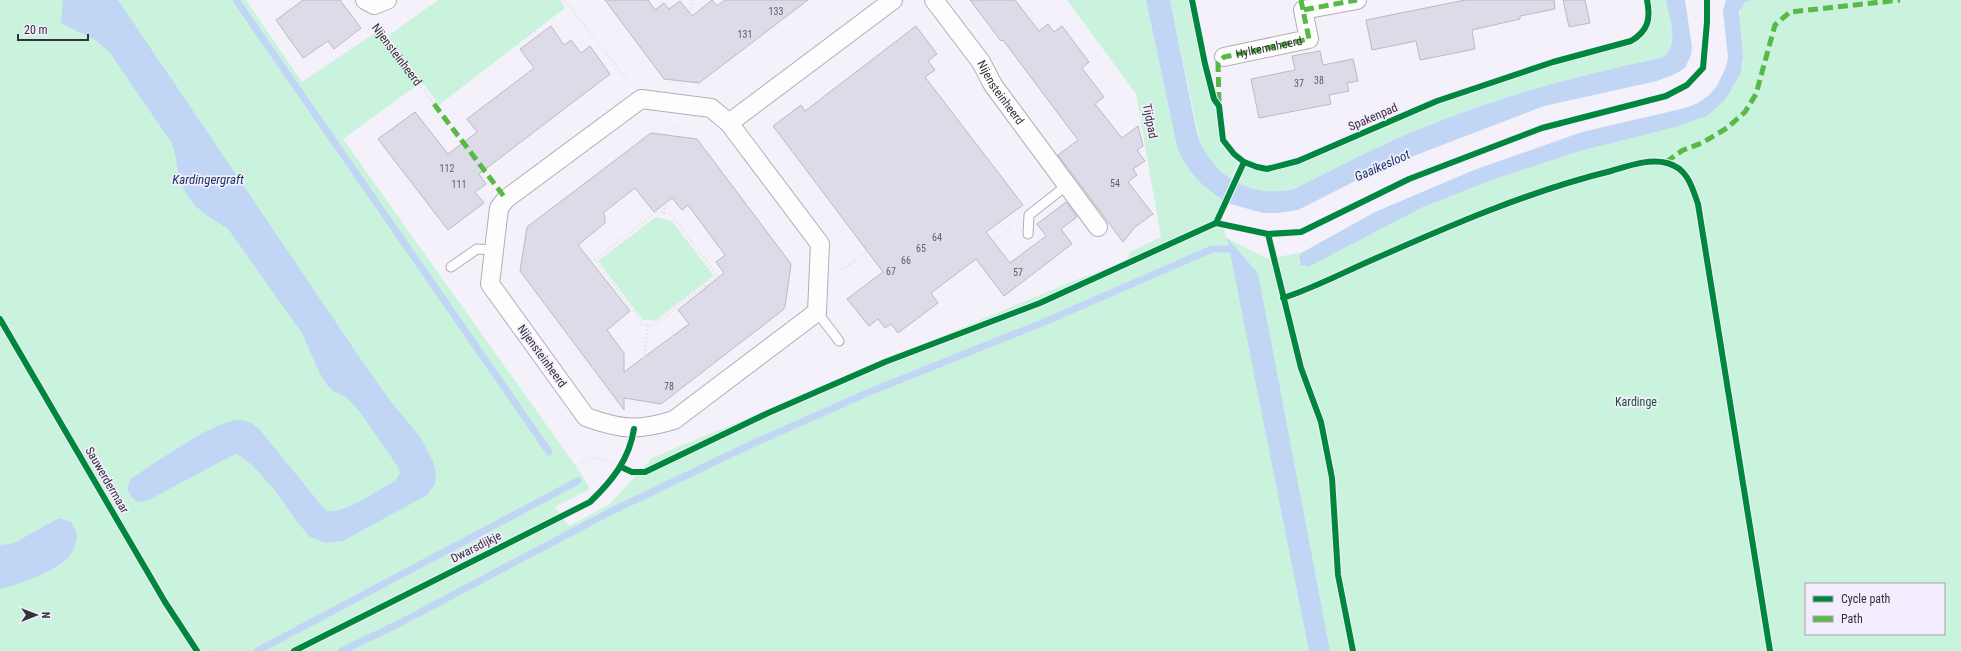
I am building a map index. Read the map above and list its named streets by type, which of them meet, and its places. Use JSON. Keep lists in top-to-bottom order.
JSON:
{
  "streets": {
    "street": ["Hylkemaheerd", "Nijensteinheerd"],
    "path": ["Tijdpad"],
    "cycle path": ["Spakenpad", "Sauwerdermaar", "Dwarsdijkje"]
  },
  "water": ["Gaaikesloot", "Kardingergraft"],
  "parks": ["Kardinge"],
  "house_numbers": [
    "133",
    "131",
    "38",
    "37",
    "112",
    "54",
    "111",
    "64",
    "65",
    "66",
    "67",
    "57",
    "78"
  ],
  "legend": ["Cycle path", "Path"],
  "scale_bar": "20 m",
  "north": "right"
}
